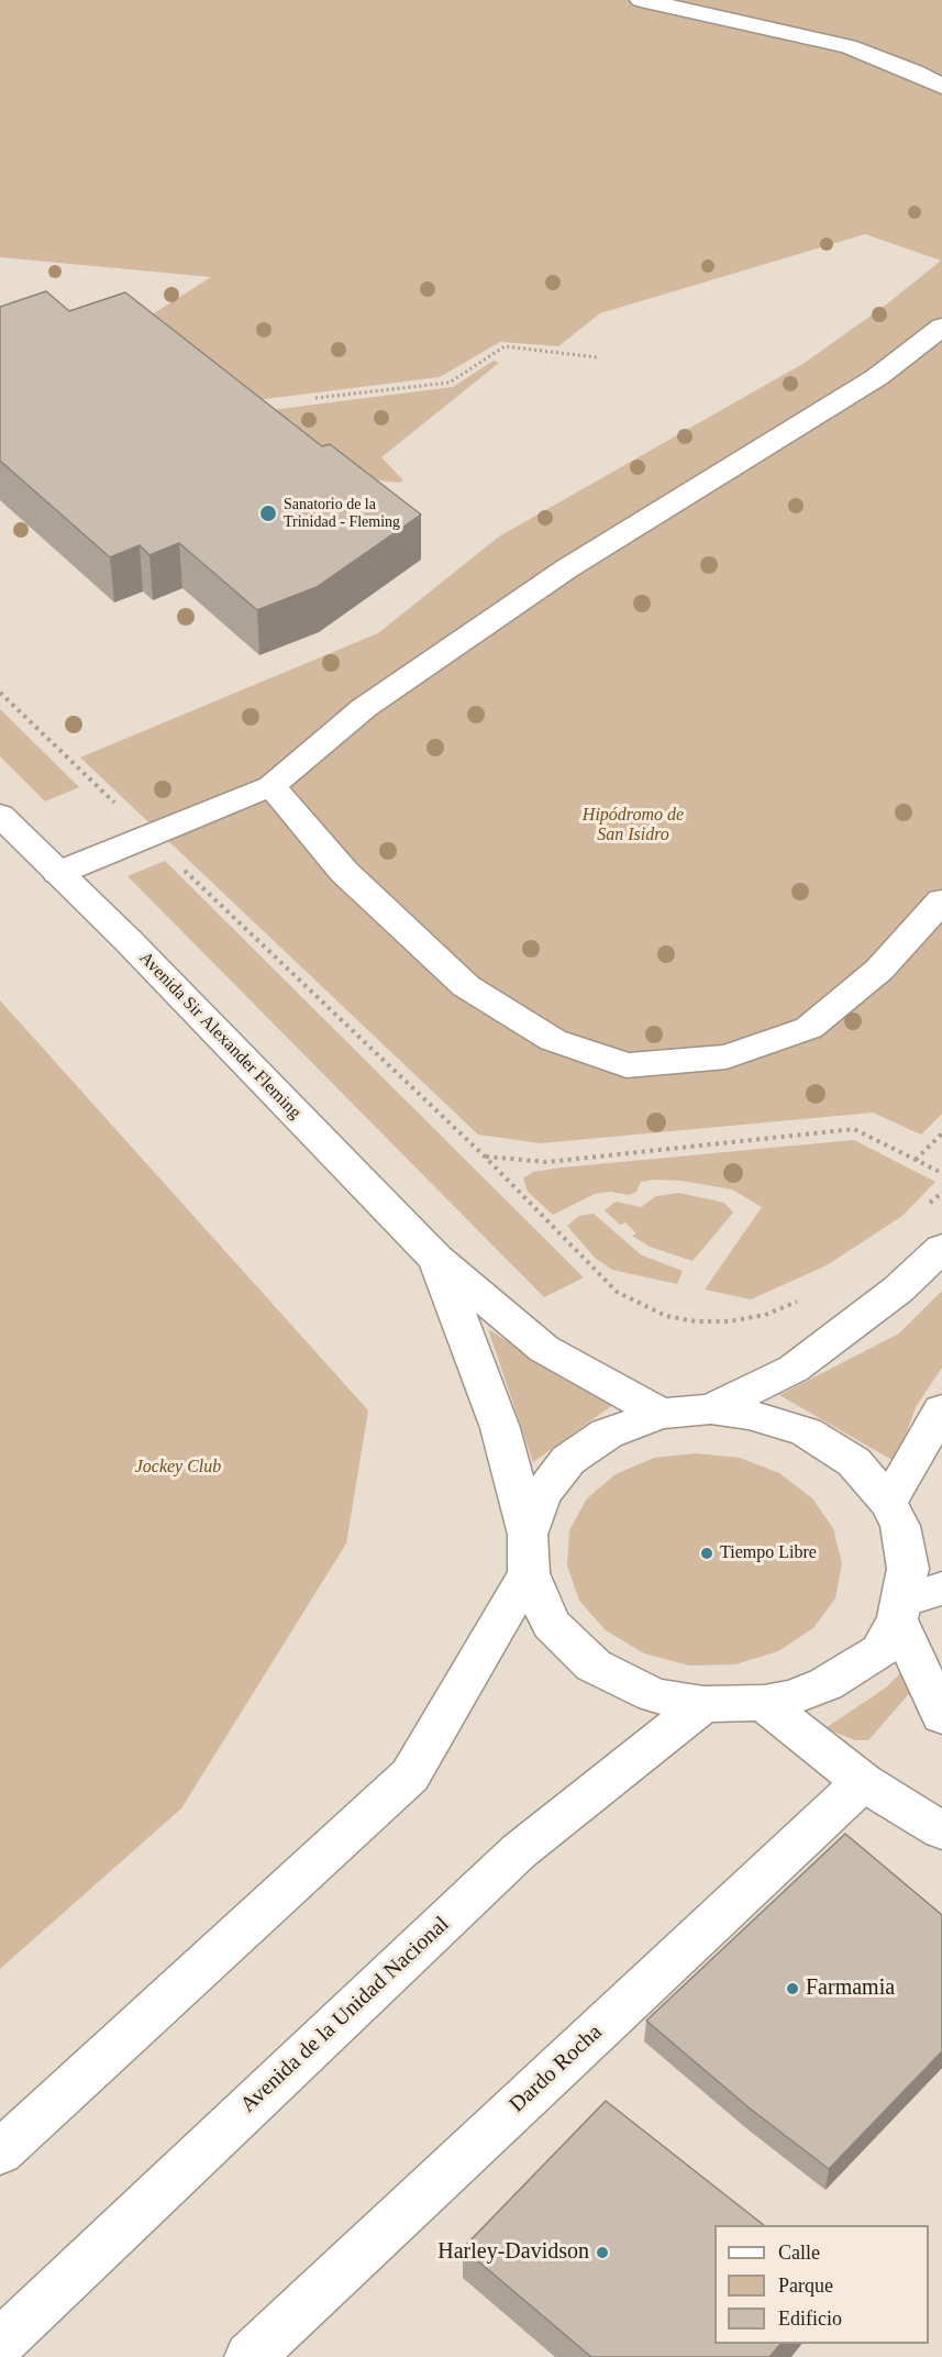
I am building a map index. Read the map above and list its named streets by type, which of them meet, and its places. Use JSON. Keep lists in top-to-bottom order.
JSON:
{
  "streets": {
    "main road": ["Avenida Sir Alexander Fleming", "Avenida de la Unidad Nacional", "Dardo Rocha"]
  },
  "crossings": [
    ["Avenida Sir Alexander Fleming", "Avenida de la Unidad Nacional"]
  ],
  "parks": ["Hipódromo de San Isidro", "Jockey Club"],
  "places": [
    "Sanatorio de la Trinidad - Fleming",
    "Tiempo Libre",
    "Farmamia",
    "Harley-Davidson"
  ],
  "legend": ["Calle", "Parque", "Edificio"]
}
